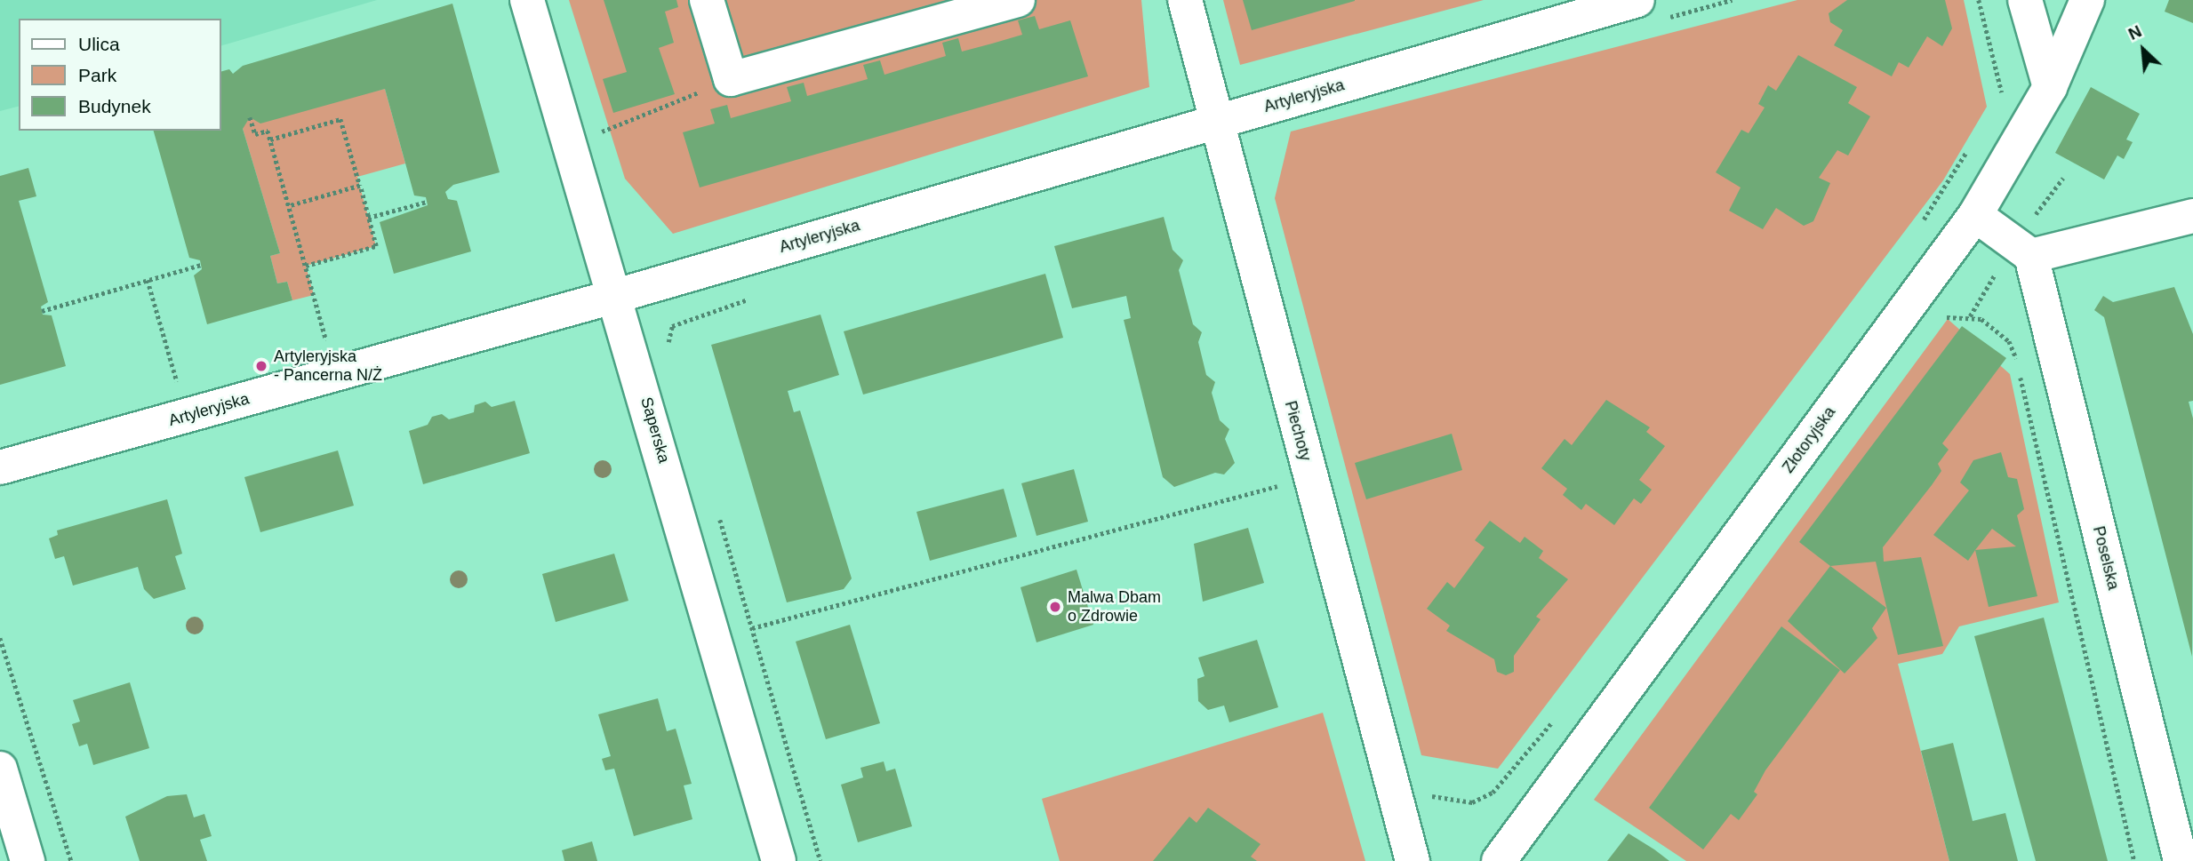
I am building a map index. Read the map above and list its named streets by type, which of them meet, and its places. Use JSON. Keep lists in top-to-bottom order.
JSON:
{
  "streets": {
    "street": [
      "Artyleryjska",
      "Saperska",
      "Piechoty",
      "Złotoryjska",
      "Poselska"
    ]
  },
  "crossings": [
    ["Artyleryjska", "Saperska"],
    ["Artyleryjska", "Piechoty"]
  ],
  "places": ["Artyleryjska - Pancerna N/Ż", "Malwa Dbam o Zdrowie"],
  "legend": ["Ulica", "Park", "Budynek"],
  "north": "top left"
}
